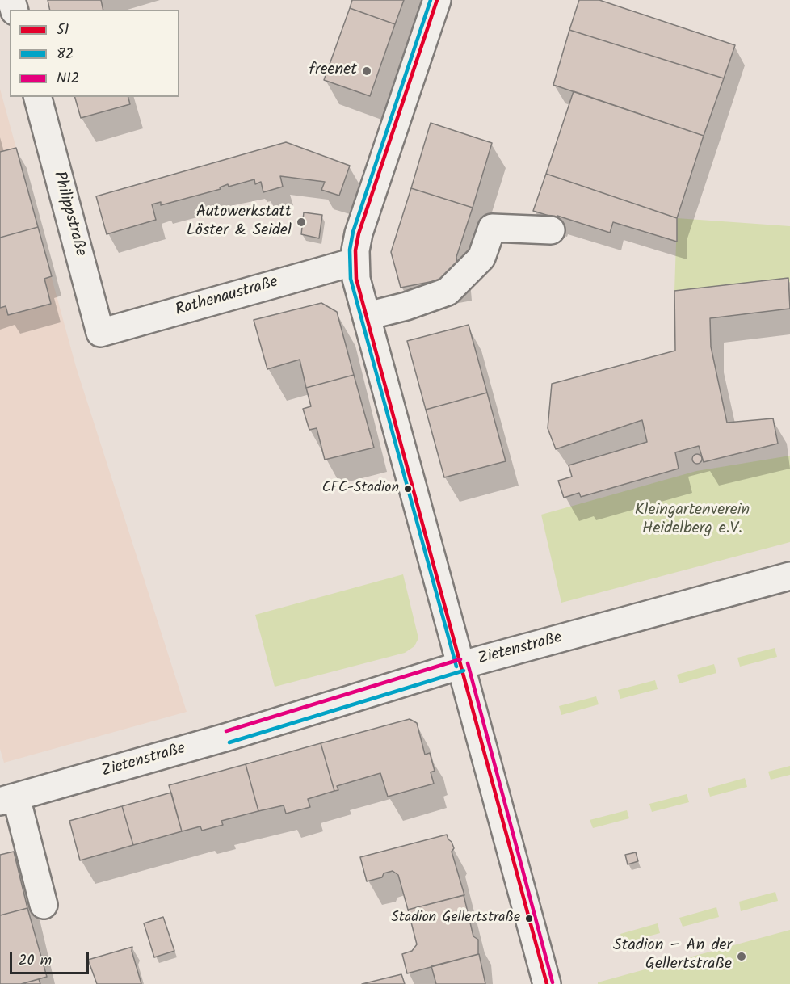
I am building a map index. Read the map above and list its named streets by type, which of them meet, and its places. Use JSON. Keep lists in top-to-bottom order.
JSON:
{
  "streets": {
    "street": ["Philippstraße", "Rathenaustraße", "Zietenstraße"]
  },
  "crossings": [
    ["Philippstraße", "Rathenaustraße"]
  ],
  "parks": ["Kleingartenverein Heidelberg e.V."],
  "places": [
    "freenet",
    "Autowerkstatt Löster & Seidel",
    "CFC-Stadion",
    "Stadion Gellertstraße",
    "Stadion – An der Gellertstraße"
  ],
  "lines": ["transit line 51", "transit line 82", "transit line N12"],
  "legend": ["51", "82", "N12"],
  "scale_bar": "20 m"
}
